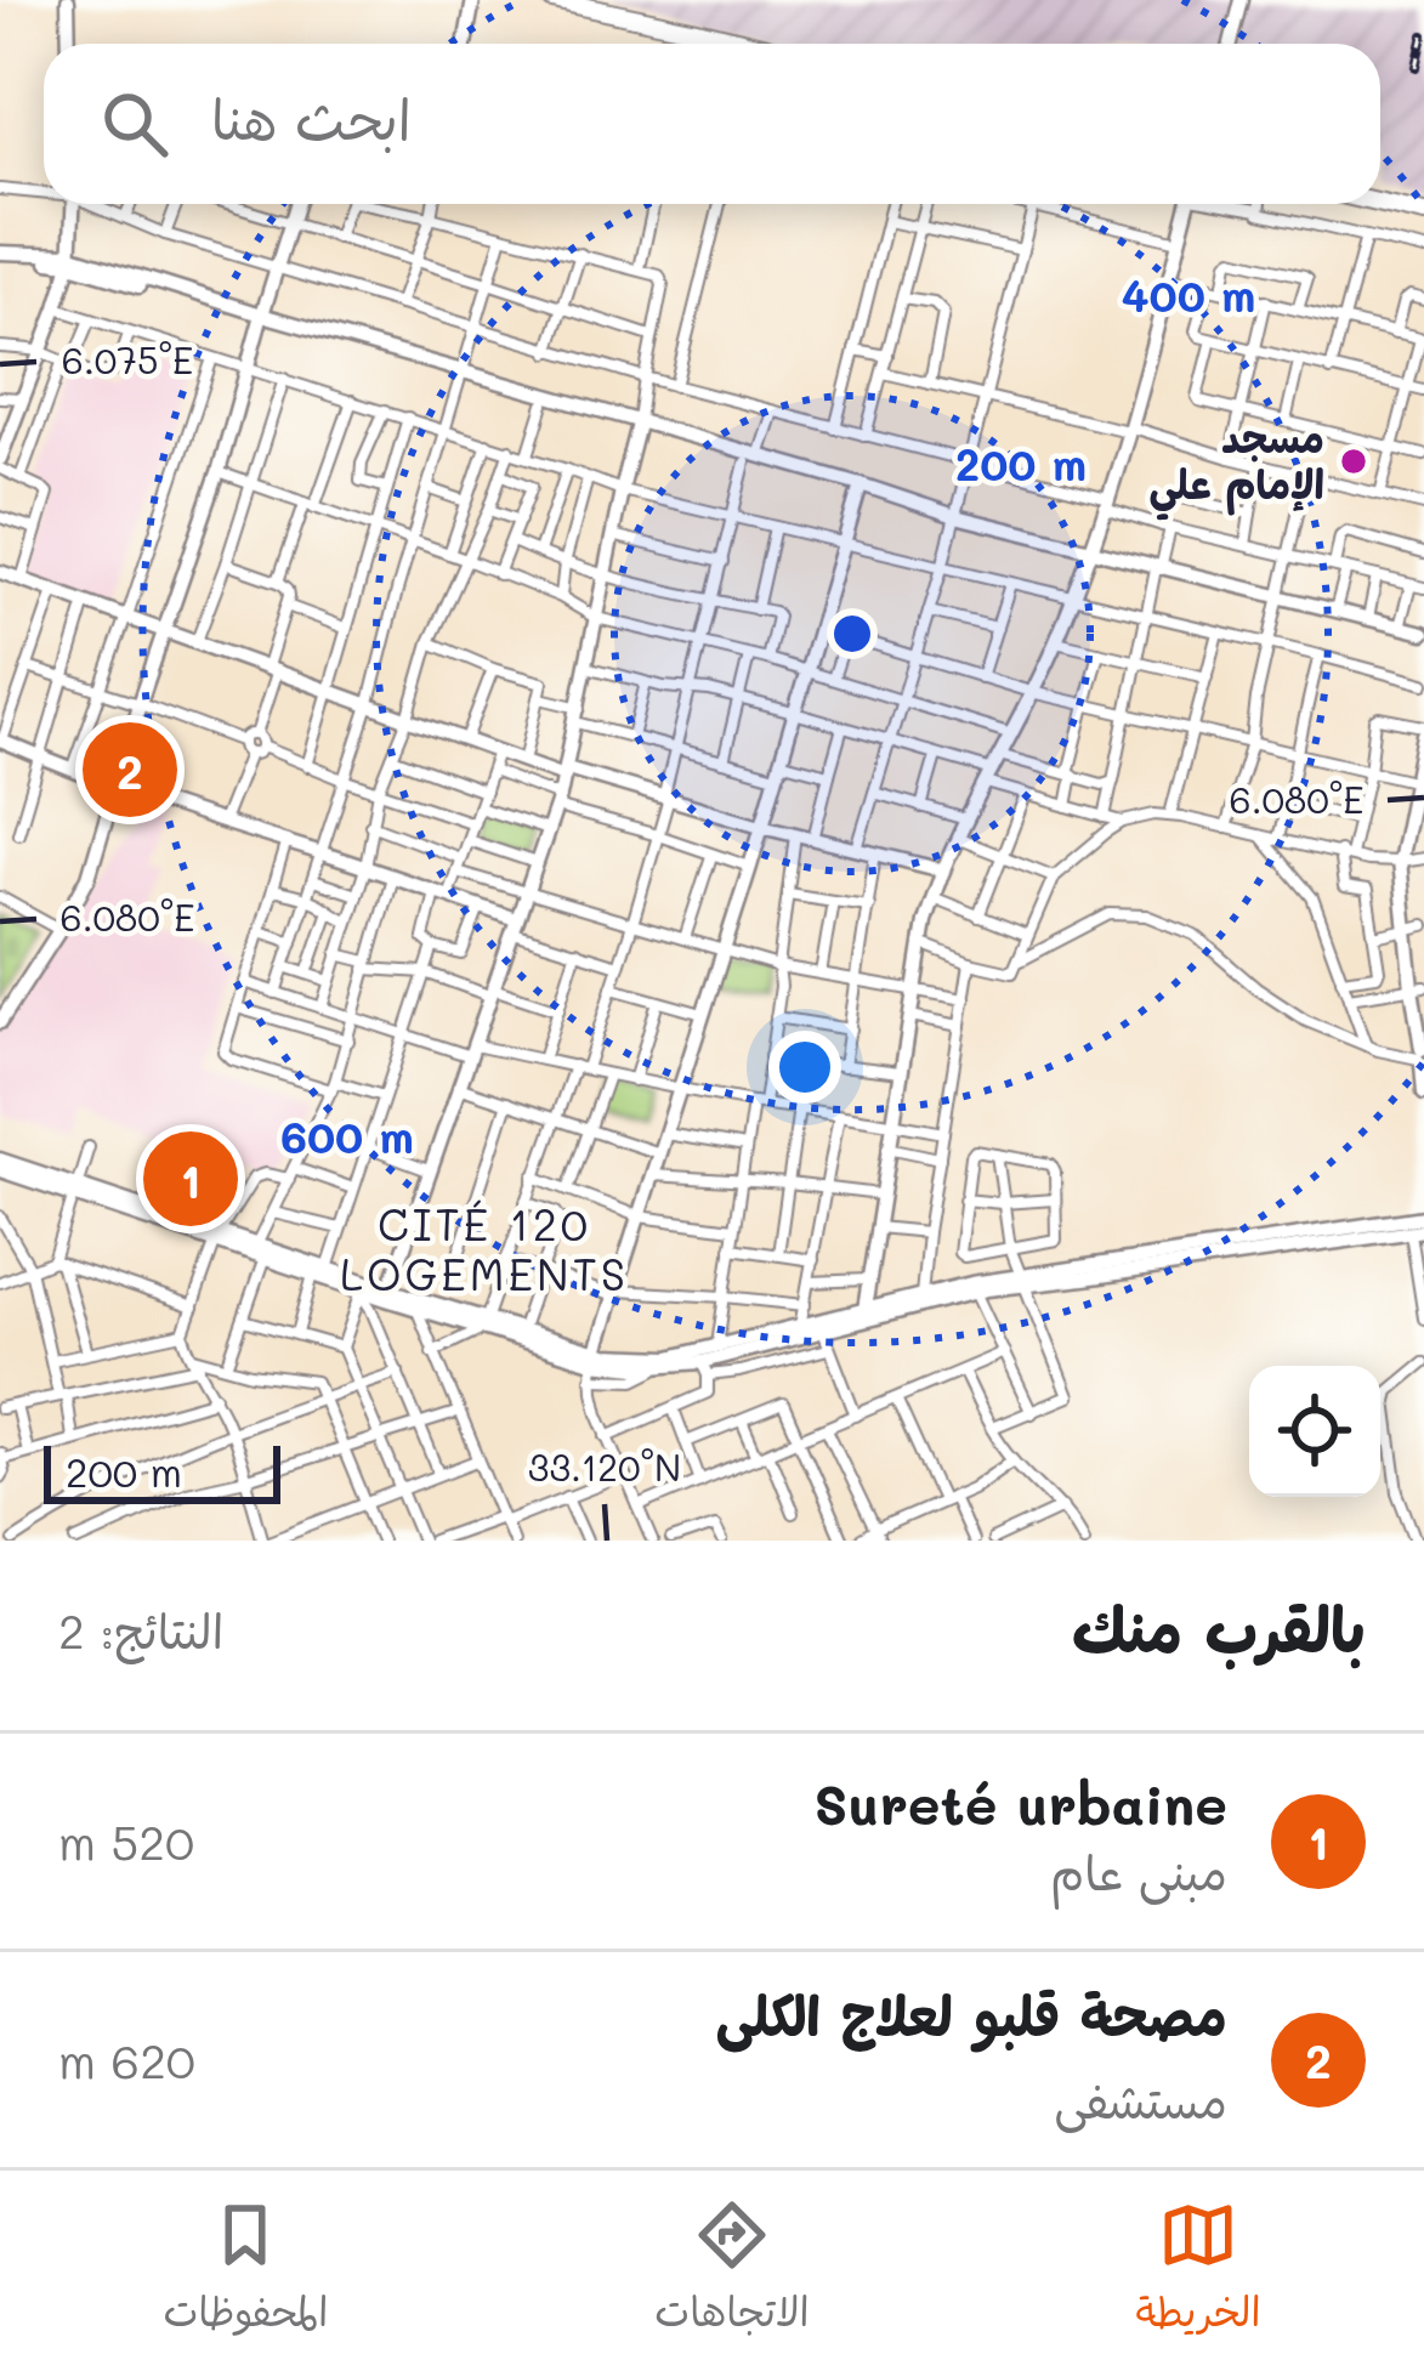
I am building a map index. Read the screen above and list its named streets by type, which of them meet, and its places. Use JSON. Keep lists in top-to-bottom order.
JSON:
{
  "districts": ["CITÉ 120 LOGEMENTS"],
  "places": ["مسجد الإمام علي"],
  "scale_bar": "200 m",
  "page": {
    "search": "ابحث هنا",
    "pins": ["2", "1"],
    "scale": "200 m",
    "heading": ["بالقرب منك", "النتائج: 2"],
    "list": [
      {
        "mark": "1",
        "name": "Sureté urbaine",
        "note": "مبنى عام",
        "value": "520 m"
      },
      {
        "mark": "2",
        "name": "مصحة قلبو لعلاج الكلى",
        "note": "مستشفى",
        "value": "620 m"
      }
    ],
    "nav": ["الخريطة", "الاتجاهات", "المحفوظات"]
  },
  "coordinates": ["6.075°E", "6.080°E", "33.120°N"],
  "rings": ["400 m", "200 m", "600 m"]
}
